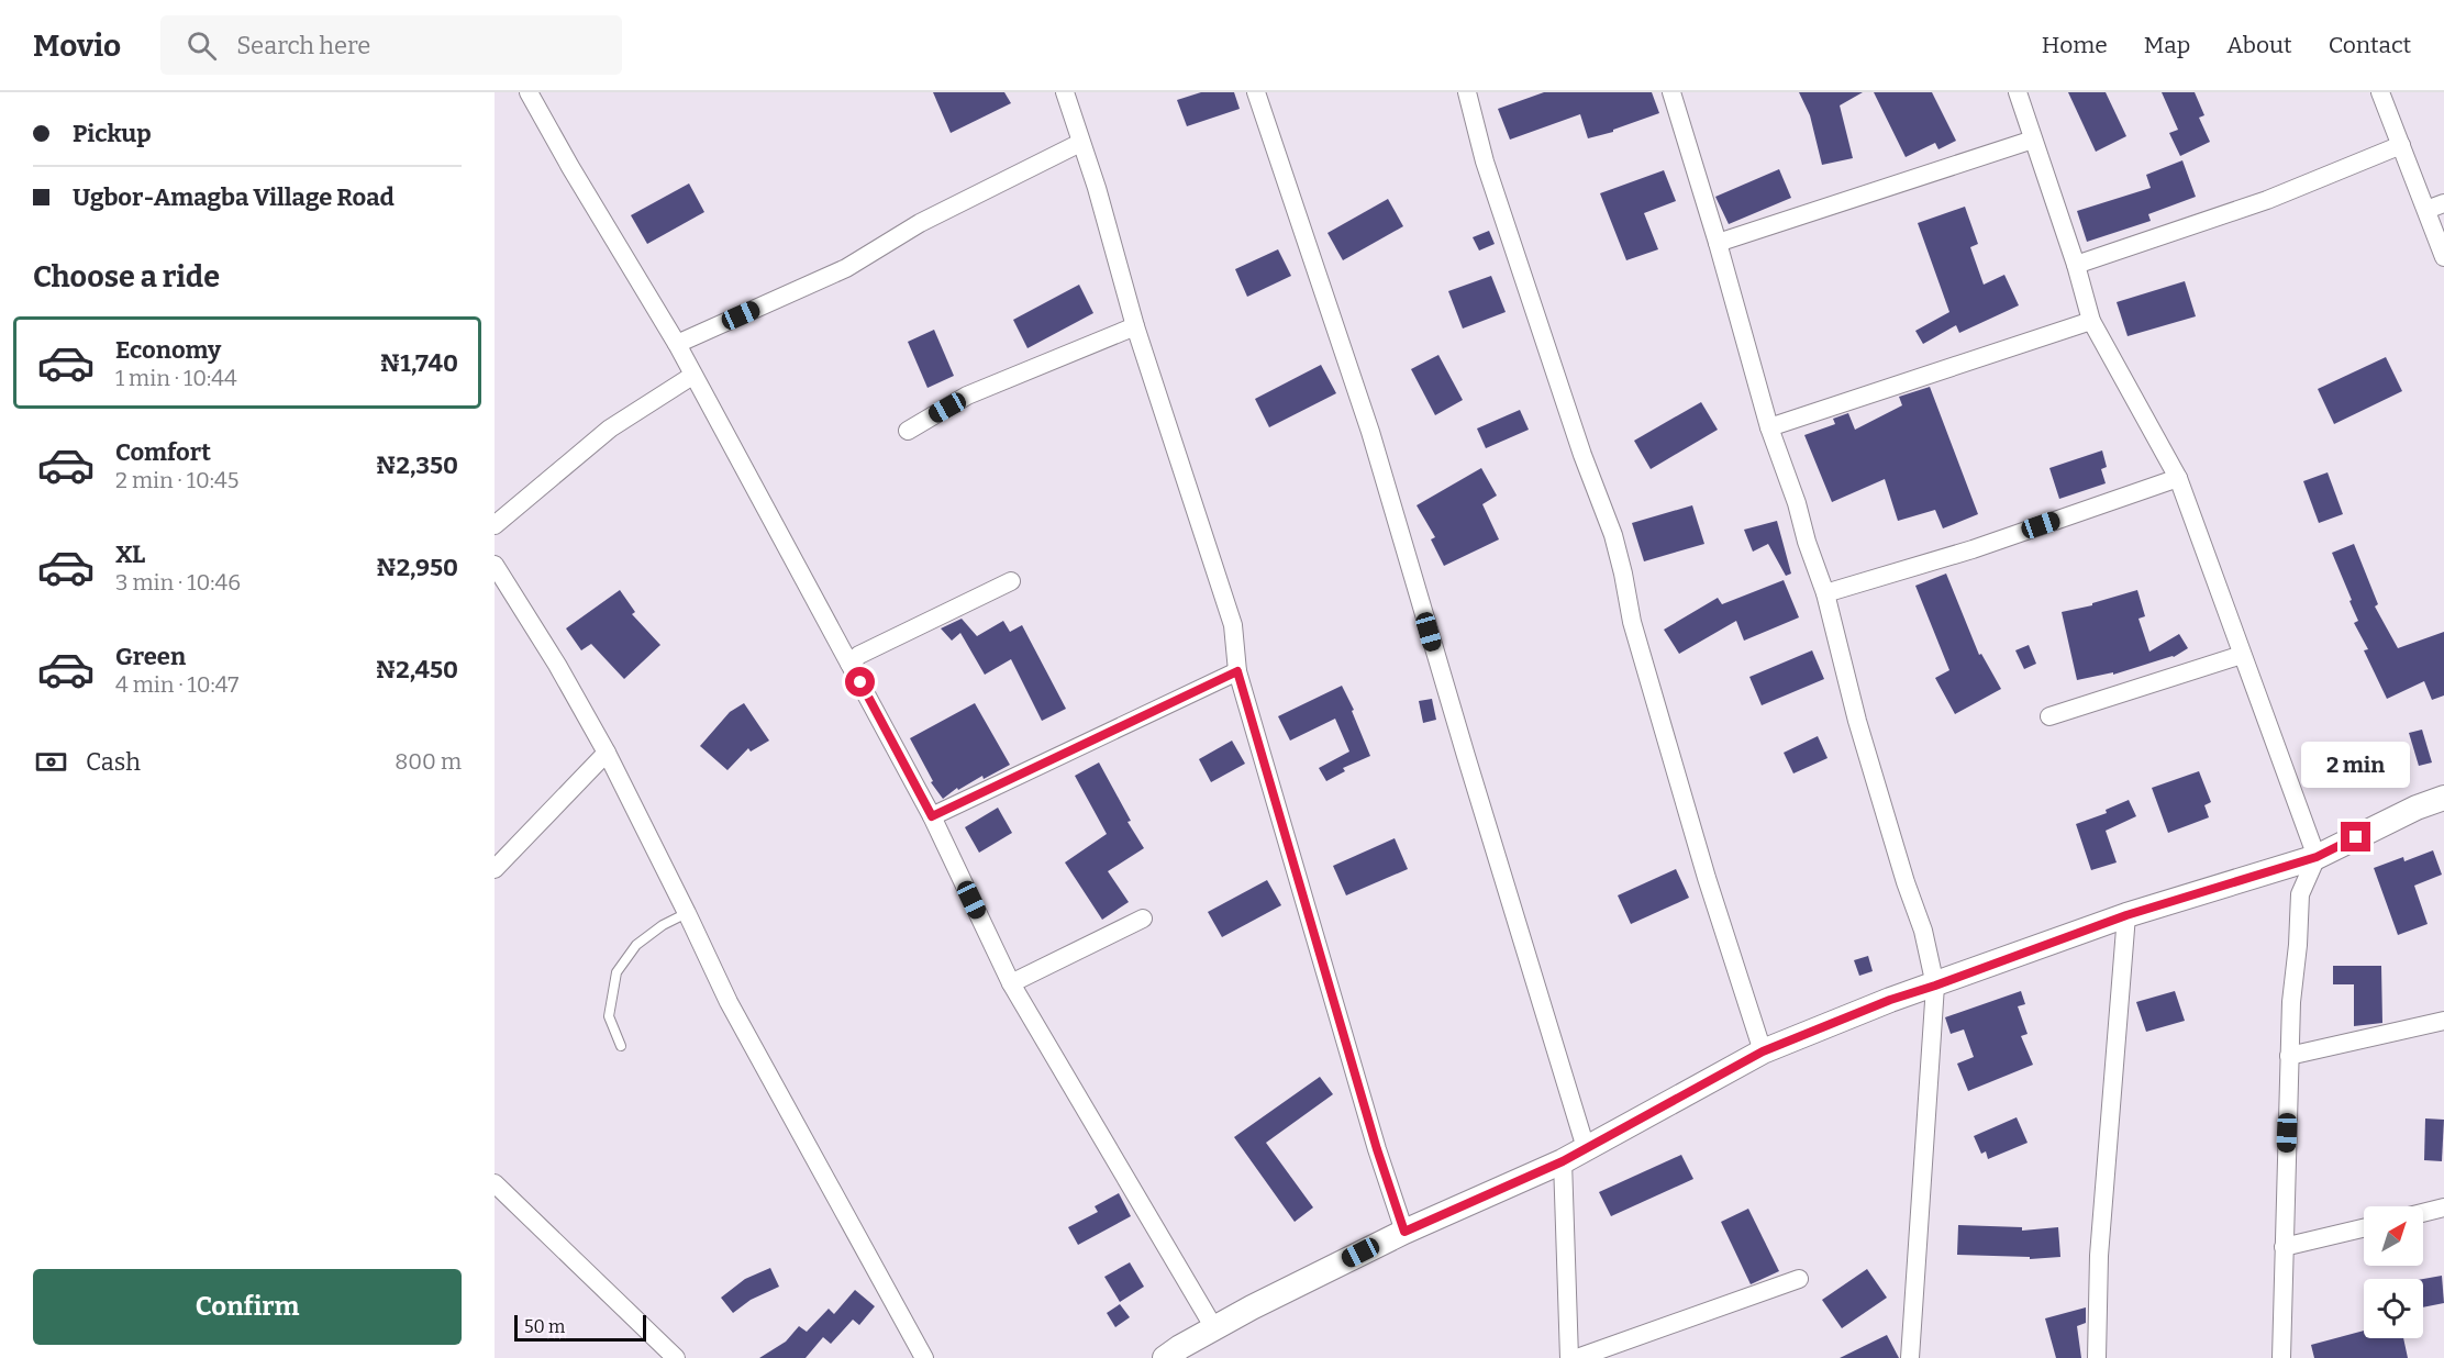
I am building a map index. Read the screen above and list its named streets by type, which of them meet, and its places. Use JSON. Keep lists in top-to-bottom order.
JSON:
{
  "scale_bar": "50 m",
  "north": "top right",
  "page": {
    "header": "Movio",
    "search": "Search here",
    "nav": [
      "Home",
      "Map",
      "About",
      "Contact"
    ],
    "banner": ["Pickup", "Ugbor-Amagba Village Road"],
    "heading": "Choose a ride",
    "list": [
      {
        "name": "Economy",
        "note": "1 min · 10:44",
        "value": "₦1,740"
      },
      {
        "name": "Comfort",
        "note": "2 min · 10:45",
        "value": "₦2,350"
      },
      {
        "name": "XL",
        "note": "3 min · 10:46",
        "value": "₦2,950"
      },
      {
        "name": "Green",
        "note": "4 min · 10:47",
        "value": "₦2,450"
      }
    ],
    "pay": ["Cash", "800 m"],
    "bubble": "2 min",
    "buttons": "Confirm",
    "scale": "50 m"
  }
}
